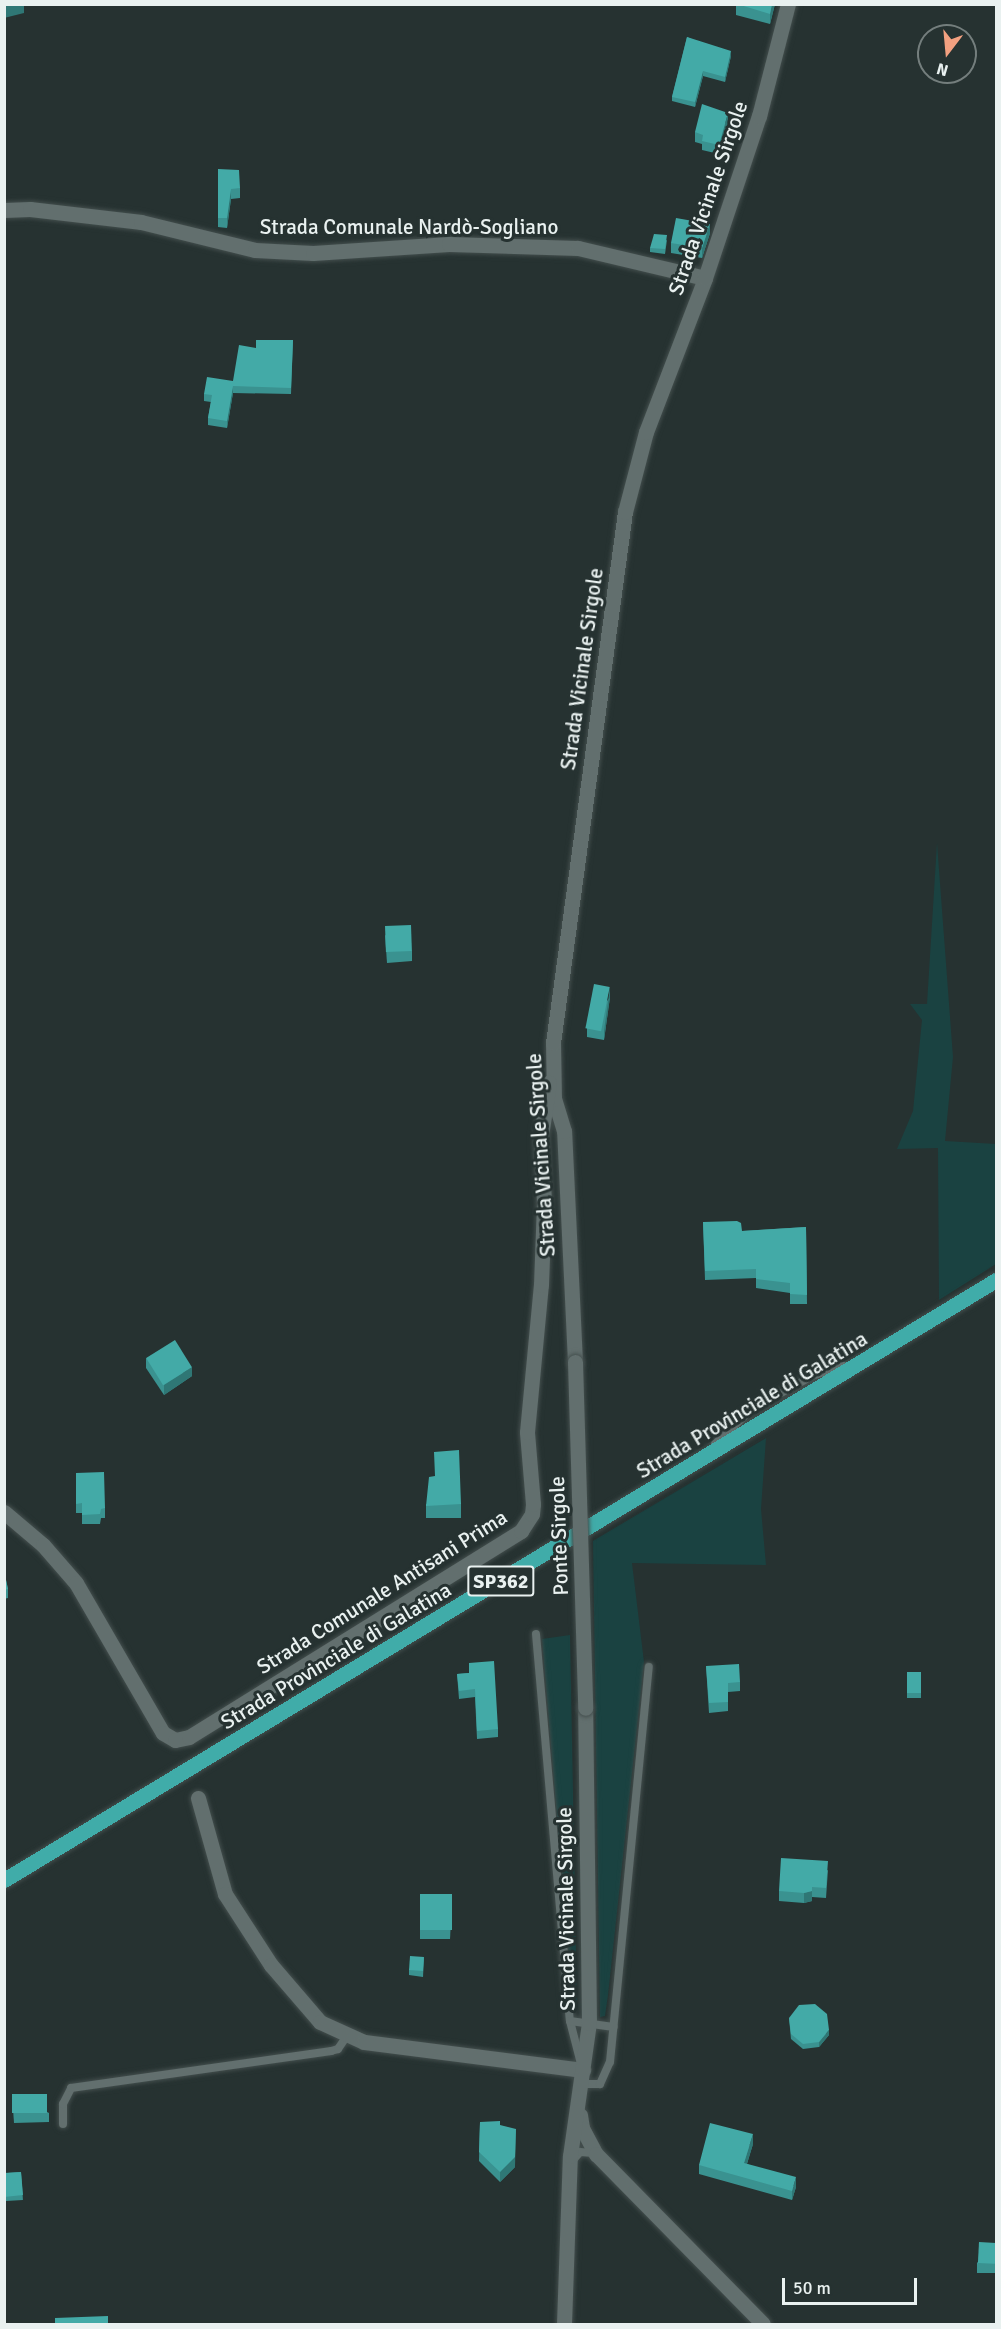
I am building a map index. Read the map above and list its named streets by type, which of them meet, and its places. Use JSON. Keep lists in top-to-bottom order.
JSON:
{
  "streets": {
    "main road": ["Strada Provinciale di Galatina", "SP362"],
    "street": [
      "Strada Vicinale Sirgole",
      "Strada Comunale Nardò-Sogliano",
      "Ponte Sirgole",
      "Strada Comunale Antisani Prima"
    ]
  },
  "crossings": [
    ["Strada Vicinale Sirgole", "Strada Comunale Nardò-Sogliano"],
    ["Strada Vicinale Sirgole", "Ponte Sirgole"],
    ["Strada Vicinale Sirgole", "Strada Comunale Antisani Prima"]
  ],
  "scale_bar": "50 m",
  "north": "bottom"
}
